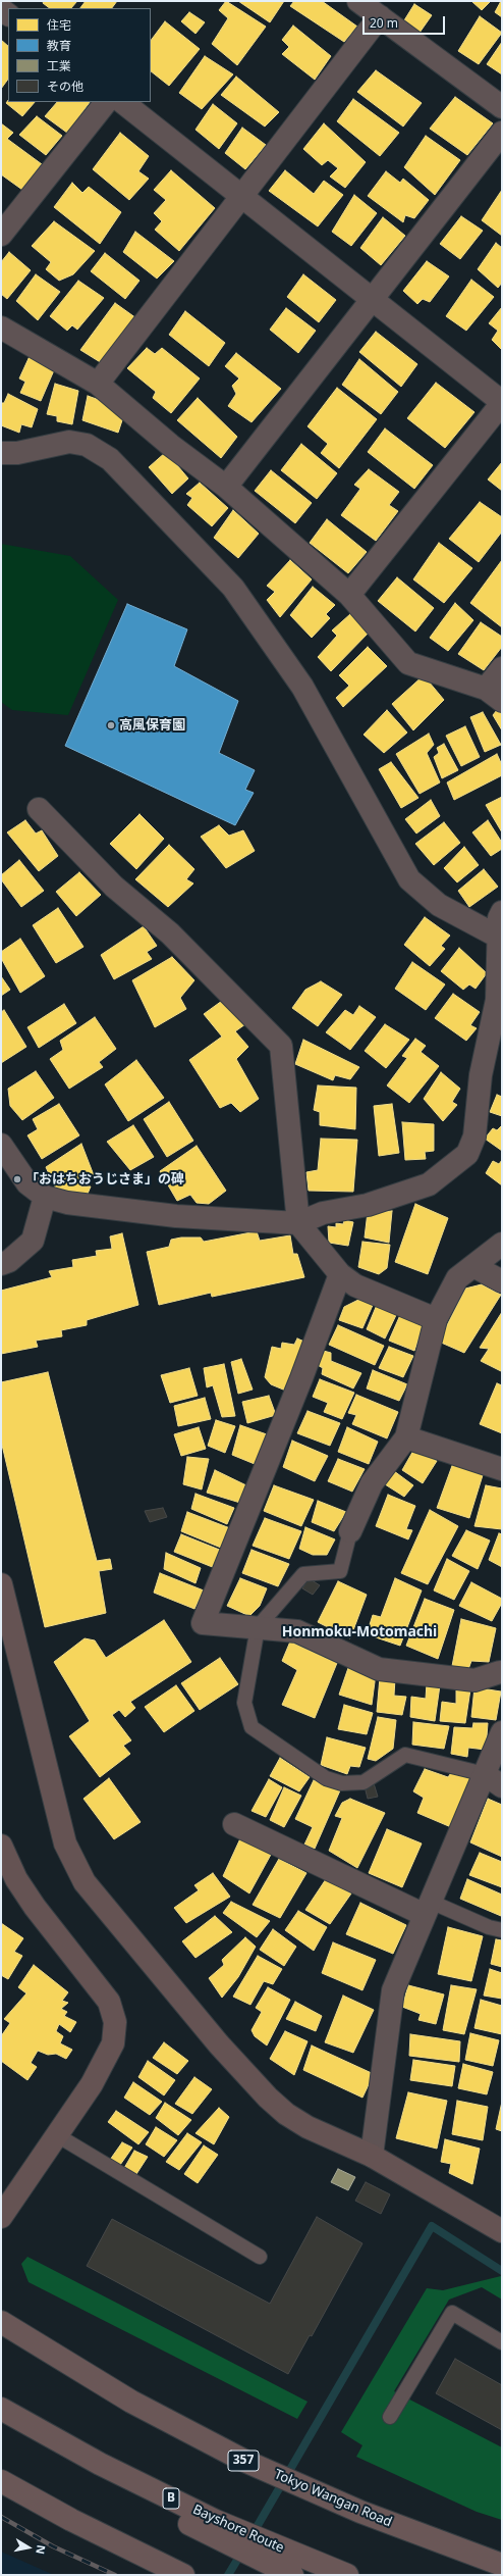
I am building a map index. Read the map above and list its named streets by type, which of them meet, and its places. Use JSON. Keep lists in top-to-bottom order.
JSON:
{
  "streets": {
    "highway": [
      "357",
      "B",
      "Tokyo Wangan Road",
      "Bayshore Route"
    ]
  },
  "districts": ["Honmoku-Motomachi"],
  "places": ["高風保育園", "「おはちおうじさま」の碑"],
  "legend": [
    "住宅",
    "教育",
    "工業",
    "その他"
  ],
  "scale_bar": "20 m",
  "north": "right"
}
